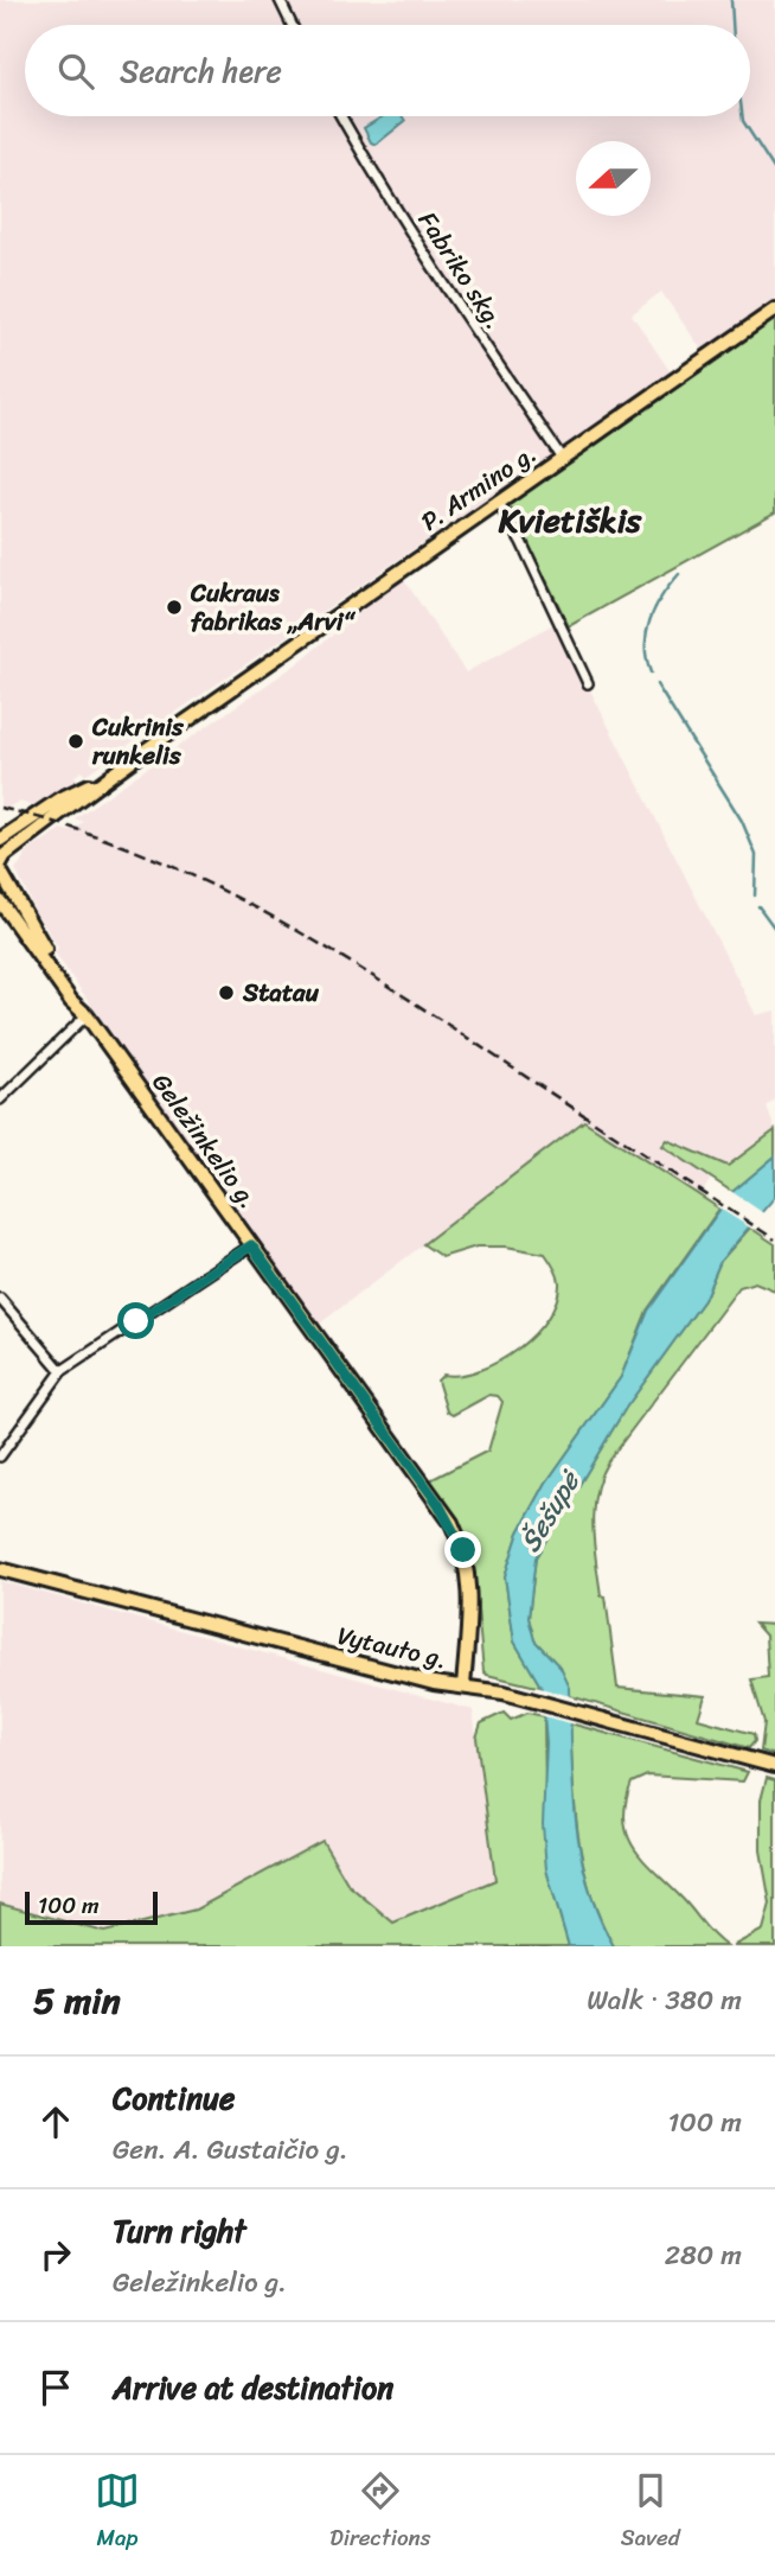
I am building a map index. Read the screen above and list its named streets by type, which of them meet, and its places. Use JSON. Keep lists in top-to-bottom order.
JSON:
{
  "streets": {
    "main road": ["P. Armino g.", "Geležinkelio g.", "Vytauto g."],
    "street": ["Fabriko skg."]
  },
  "crossings": [
    ["Fabriko skg.", "P. Armino g."],
    ["Geležinkelio g.", "Vytauto g."]
  ],
  "districts": ["Kvietiškis"],
  "water": ["Šešupė"],
  "places": ["Cukraus fabrikas „Arvi“", "Cukrinis runkelis", "Statau"],
  "scale_bar": "100 m",
  "north": "left",
  "page": {
    "search": "Search here",
    "scale": "100 m",
    "heading": ["5 min", "Walk · 380 m"],
    "list": [
      ["Continue", "Gen. A. Gustaičio g.", "100 m"],
      ["Turn right", "Geležinkelio g.", "280 m"],
      "Arrive at destination"
    ],
    "nav": ["Map", "Directions", "Saved"]
  }
}
